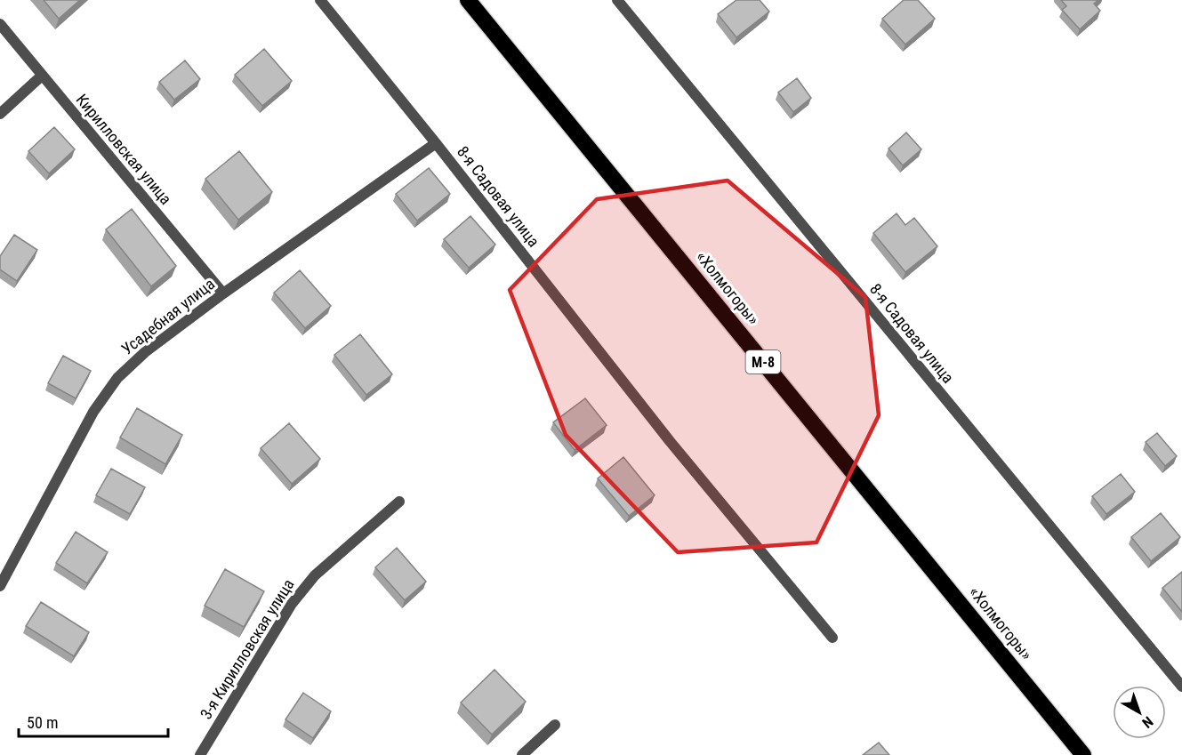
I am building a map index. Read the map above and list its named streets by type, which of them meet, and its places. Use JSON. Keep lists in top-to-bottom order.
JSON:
{
  "streets": {
    "highway": ["«Холмогоры»", "М-8"],
    "street": [
      "Кирилловская улица",
      "8-я Садовая улица",
      "Усадебная улица",
      "3-я Кирилловская улица"
    ]
  },
  "crossings": [
    ["Кирилловская улица", "Усадебная улица"],
    ["8-я Садовая улица", "Усадебная улица"]
  ],
  "scale_bar": "50 m",
  "north": "bottom right"
}
